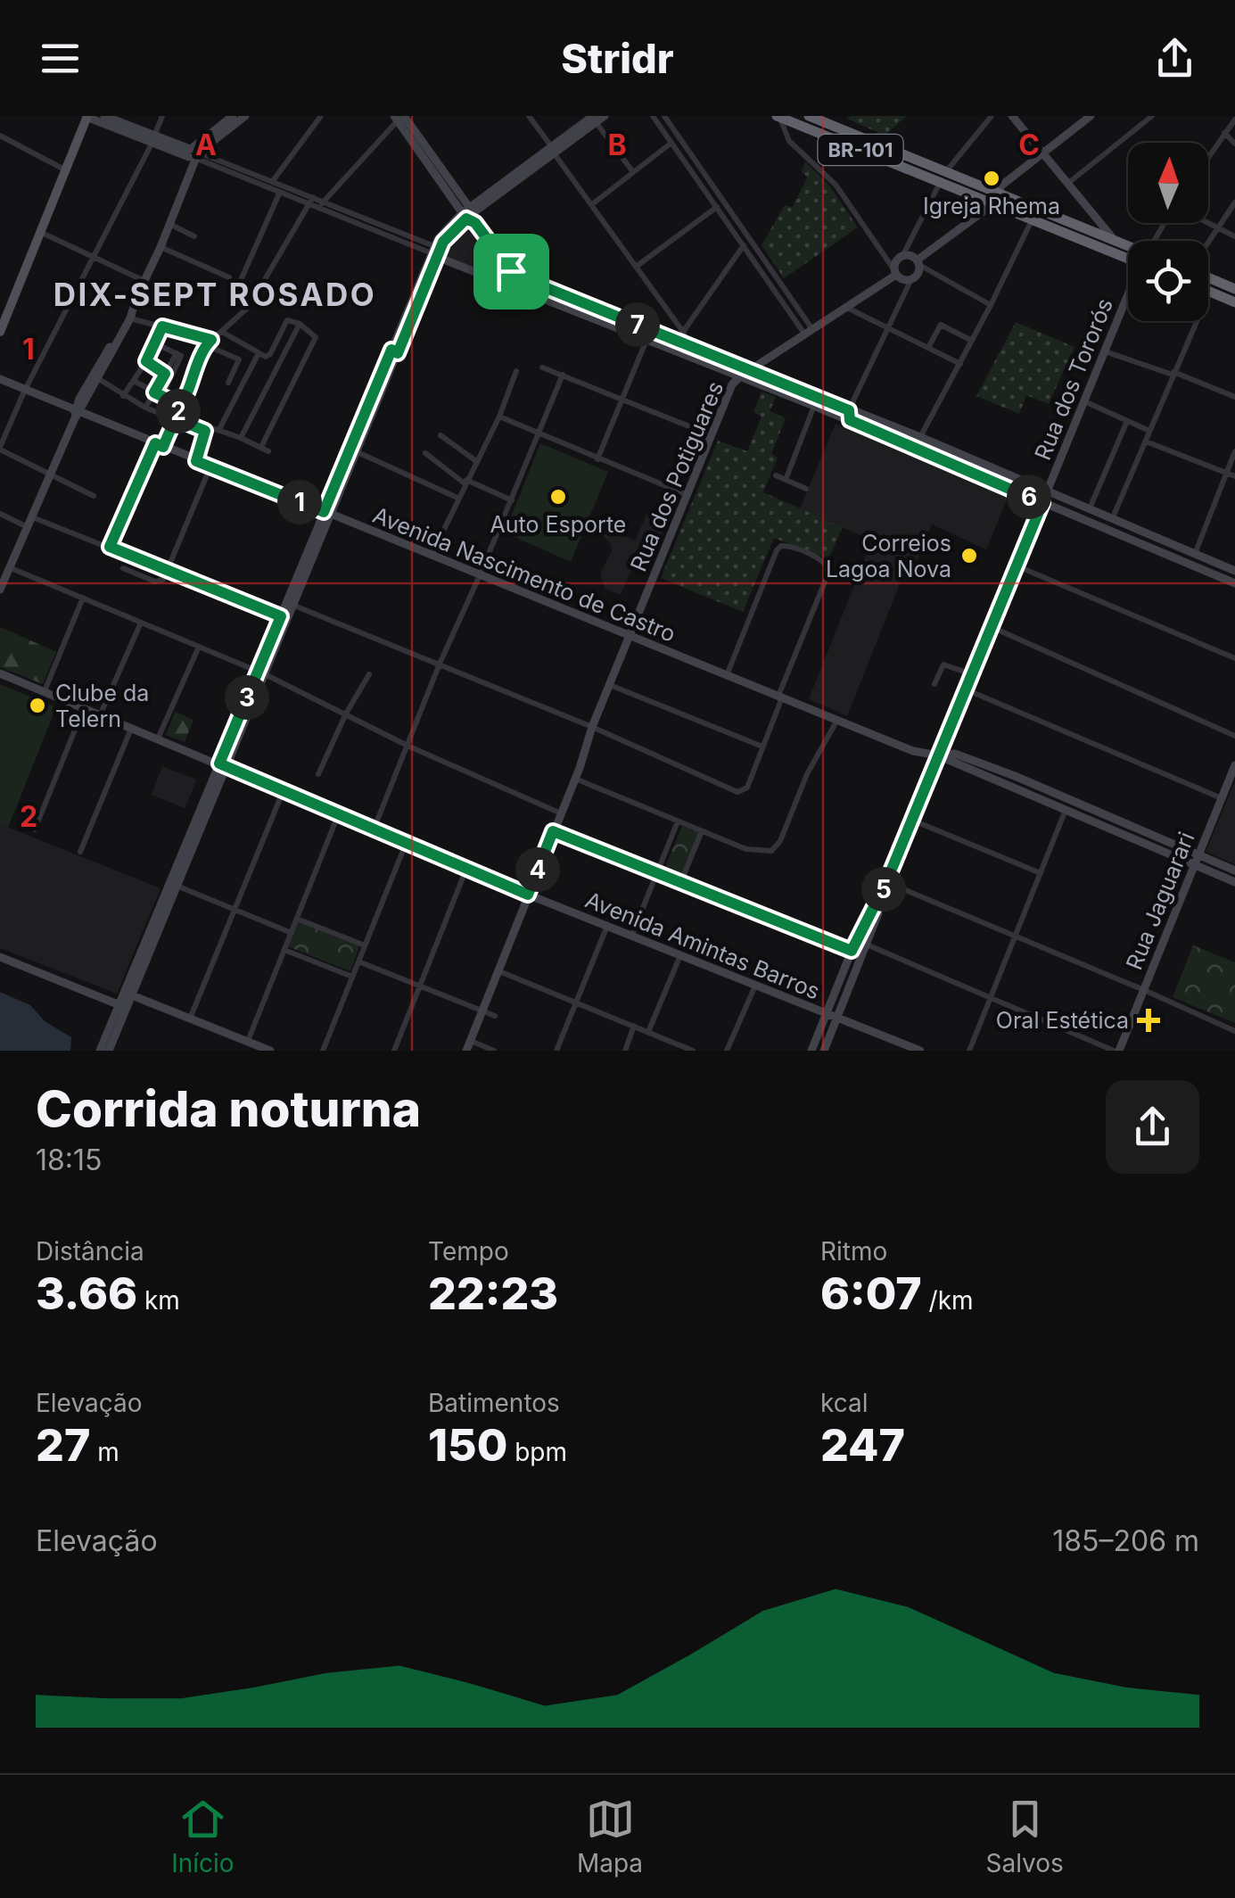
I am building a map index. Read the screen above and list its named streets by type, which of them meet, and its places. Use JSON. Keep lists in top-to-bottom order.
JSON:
{
  "streets": {
    "highway": ["BR-101"],
    "main road": [
      "Rua dos Tororós",
      "Rua dos Potiguares",
      "Avenida Nascimento de Castro",
      "Rua Jaguarari",
      "Avenida Amintas Barros"
    ]
  },
  "crossings": [
    ["Rua dos Tororós", "Avenida Nascimento de Castro"],
    ["Rua dos Tororós", "Avenida Amintas Barros"],
    ["Rua dos Potiguares", "Avenida Nascimento de Castro"],
    ["Rua dos Potiguares", "Avenida Amintas Barros"],
    ["Avenida Nascimento de Castro", "Rua Jaguarari"]
  ],
  "districts": ["DIX-SEPT ROSADO"],
  "places": {
    "other": [
      "Igreja Rhema",
      "Auto Esporte",
      "Correios Lagoa Nova",
      "Clube da Telern"
    ],
    "health": ["Oral Estética"]
  },
  "north": "top",
  "page": {
    "header": "Stridr",
    "pins": [
      "7",
      "2",
      "6",
      "1",
      "3",
      "4",
      "5"
    ],
    "heading": ["Corrida noturna", "18:15"],
    "stats": [
      ["Distância", "3.66 km"],
      ["Tempo", "22:23"],
      ["Ritmo", "6:07 /km"],
      ["Elevação", "27 m"],
      ["Batimentos", "150 bpm"],
      ["kcal", "247"]
    ],
    "chart": ["Elevação", "185–206 m"],
    "tabs": ["Início", "Mapa", "Salvos"]
  },
  "grid": {
    "columns": ["A", "B", "C"],
    "rows": ["1", "2"]
  }
}
